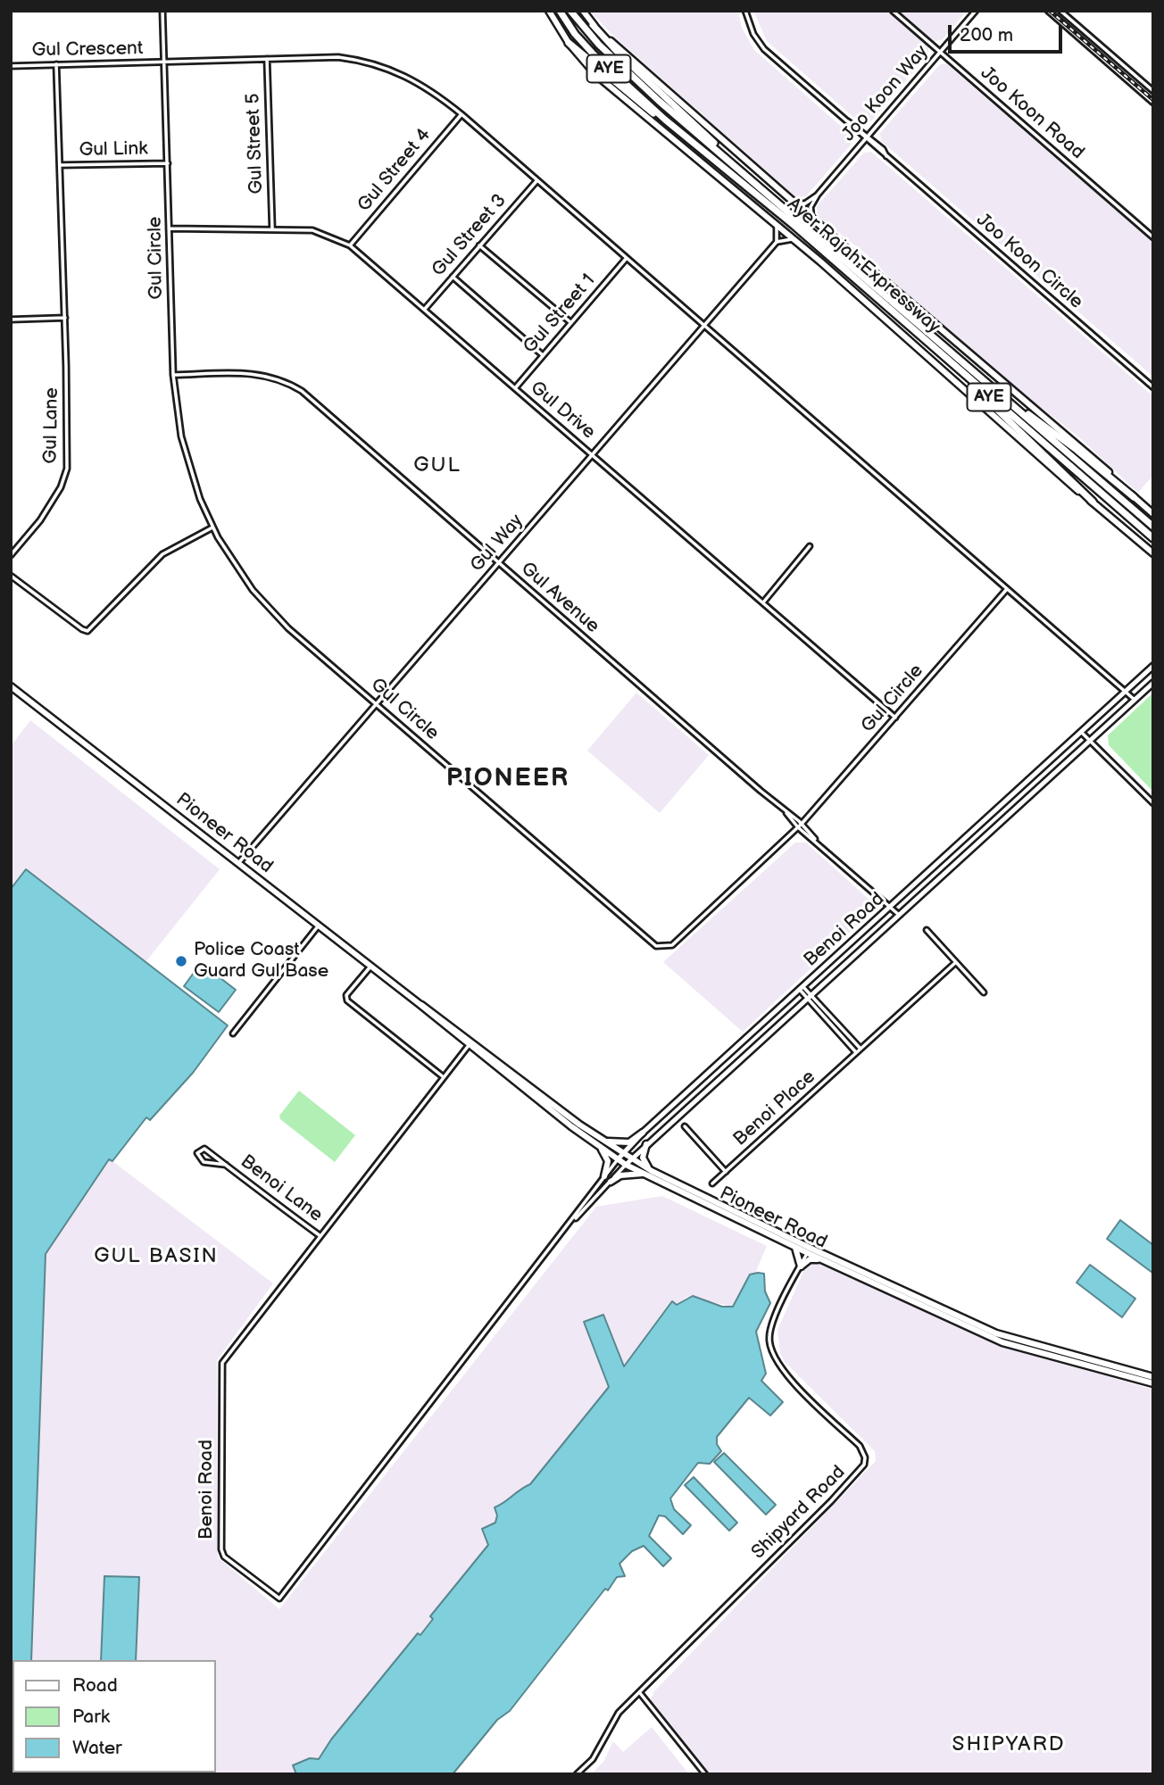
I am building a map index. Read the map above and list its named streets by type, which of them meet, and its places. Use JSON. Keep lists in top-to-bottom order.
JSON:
{
  "streets": {
    "highway": ["AYE", "Ayer Rajah Expressway"],
    "main road": ["Pioneer Road", "Benoi Road"],
    "street": [
      "Gul Crescent",
      "Joo Koon Way",
      "Joo Koon Road",
      "Gul Street 5",
      "Gul Link",
      "Gul Street 4",
      "Gul Street 3",
      "Gul Circle",
      "Joo Koon Circle",
      "Gul Street 1",
      "Gul Drive",
      "Gul Lane",
      "Gul Way",
      "Gul Avenue",
      "Benoi Place",
      "Benoi Lane",
      "Shipyard Road"
    ]
  },
  "crossings": [
    ["Gul Crescent", "Gul Circle"],
    ["Gul Crescent", "Gul Lane"],
    ["Joo Koon Way", "Joo Koon Road"],
    ["Joo Koon Way", "Joo Koon Circle"],
    ["Gul Street 5", "Gul Drive"],
    ["Gul Link", "Gul Circle"],
    ["Gul Link", "Gul Lane"],
    ["Gul Street 4", "Gul Drive"],
    ["Gul Street 3", "Gul Drive"],
    ["Gul Circle", "Gul Drive"],
    ["Gul Circle", "Gul Way"],
    ["Gul Circle", "Gul Avenue"],
    ["Gul Street 1", "Gul Drive"],
    ["Gul Drive", "Gul Way"],
    ["Gul Way", "Gul Avenue"],
    ["Gul Way", "Pioneer Road"],
    ["Gul Avenue", "Benoi Road"],
    ["Pioneer Road", "Benoi Road"],
    ["Pioneer Road", "Shipyard Road"],
    ["Benoi Road", "Benoi Lane"]
  ],
  "districts": [
    "GUL",
    "PIONEER",
    "GUL BASIN",
    "SHIPYARD"
  ],
  "places": ["Police Coast Guard Gul Base"],
  "legend": ["Road", "Park", "Water"],
  "scale_bar": "200 m"
}
